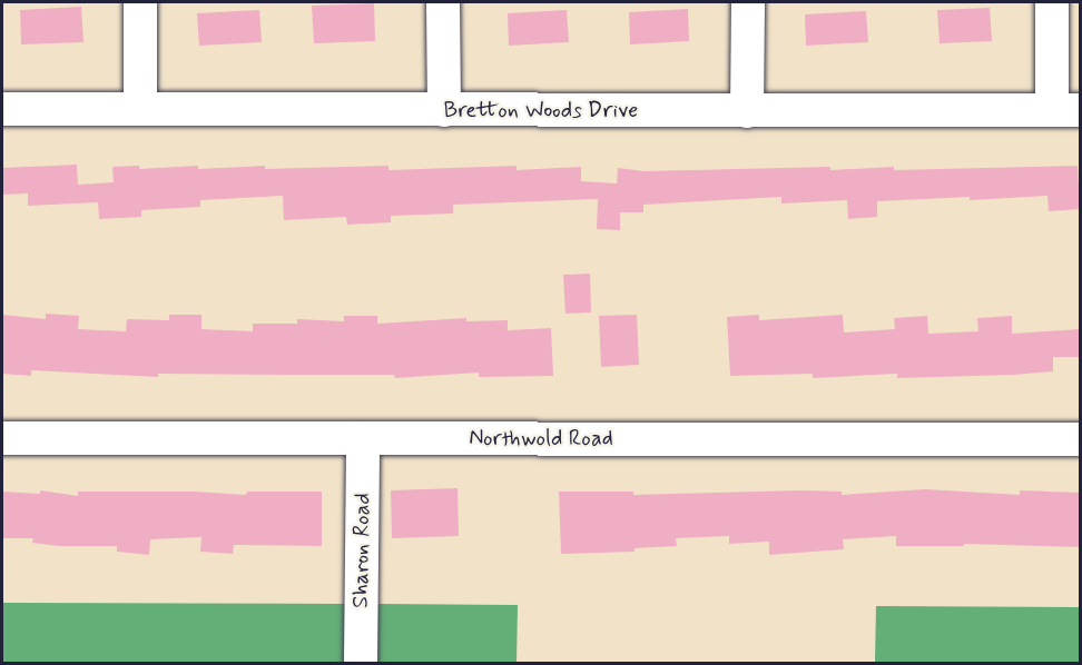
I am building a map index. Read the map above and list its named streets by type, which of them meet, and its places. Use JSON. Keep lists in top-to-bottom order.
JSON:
{
  "streets": {
    "street": ["Bretton Woods Drive", "Northwold Road", "Sharon Road"]
  },
  "crossings": [
    ["Northwold Road", "Sharon Road"]
  ]
}
